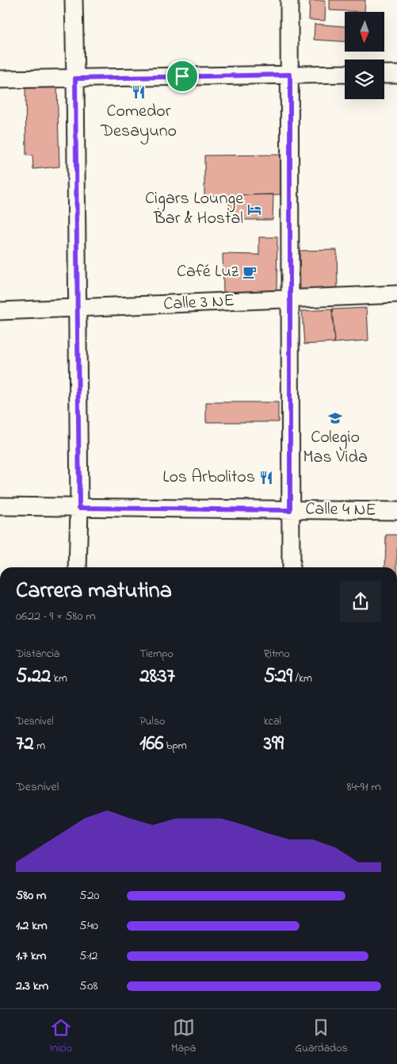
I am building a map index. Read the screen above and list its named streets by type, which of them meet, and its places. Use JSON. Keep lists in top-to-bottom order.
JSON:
{
  "streets": {
    "street": ["Calle 3 NE", "Calle 4 NE"]
  },
  "places": {
    "restaurant": ["Comedor Desayuno", "Los Arbolitos"],
    "hotel": ["Cigars Lounge Bar & Hostal"],
    "cafe": ["Café Luz"],
    "school or university": ["Colegio Mas Vida"]
  },
  "north": "bottom",
  "page": {
    "heading": ["Carrera matutina", "06:22 · 9 × 580 m"],
    "stats": [
      ["Distancia", "5.22 km"],
      ["Tiempo", "28:37"],
      ["Ritmo", "5:29 /km"],
      ["Desnivel", "72 m"],
      ["Pulso", "166 bpm"],
      ["kcal", "399"]
    ],
    "chart": ["Desnivel", "84–91 m"],
    "list": [
      {
        "name": "580 m",
        "note": "5:20"
      },
      {
        "name": "1.2 km",
        "note": "5:40"
      },
      {
        "name": "1.7 km",
        "note": "5:12"
      },
      {
        "name": "2.3 km",
        "note": "5:08"
      }
    ],
    "tabs": ["Inicio", "Mapa", "Guardados"]
  }
}
